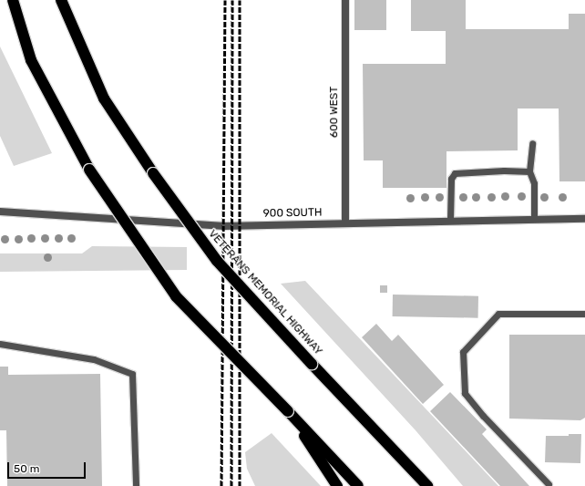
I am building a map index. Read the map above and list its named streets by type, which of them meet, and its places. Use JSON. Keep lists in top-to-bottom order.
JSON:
{
  "streets": {
    "highway": ["VETERANS MEMORIAL HIGHWAY"],
    "street": ["600 WEST", "900 SOUTH"]
  },
  "crossings": [
    ["600 WEST", "900 SOUTH"]
  ],
  "scale_bar": "50 m"
}
